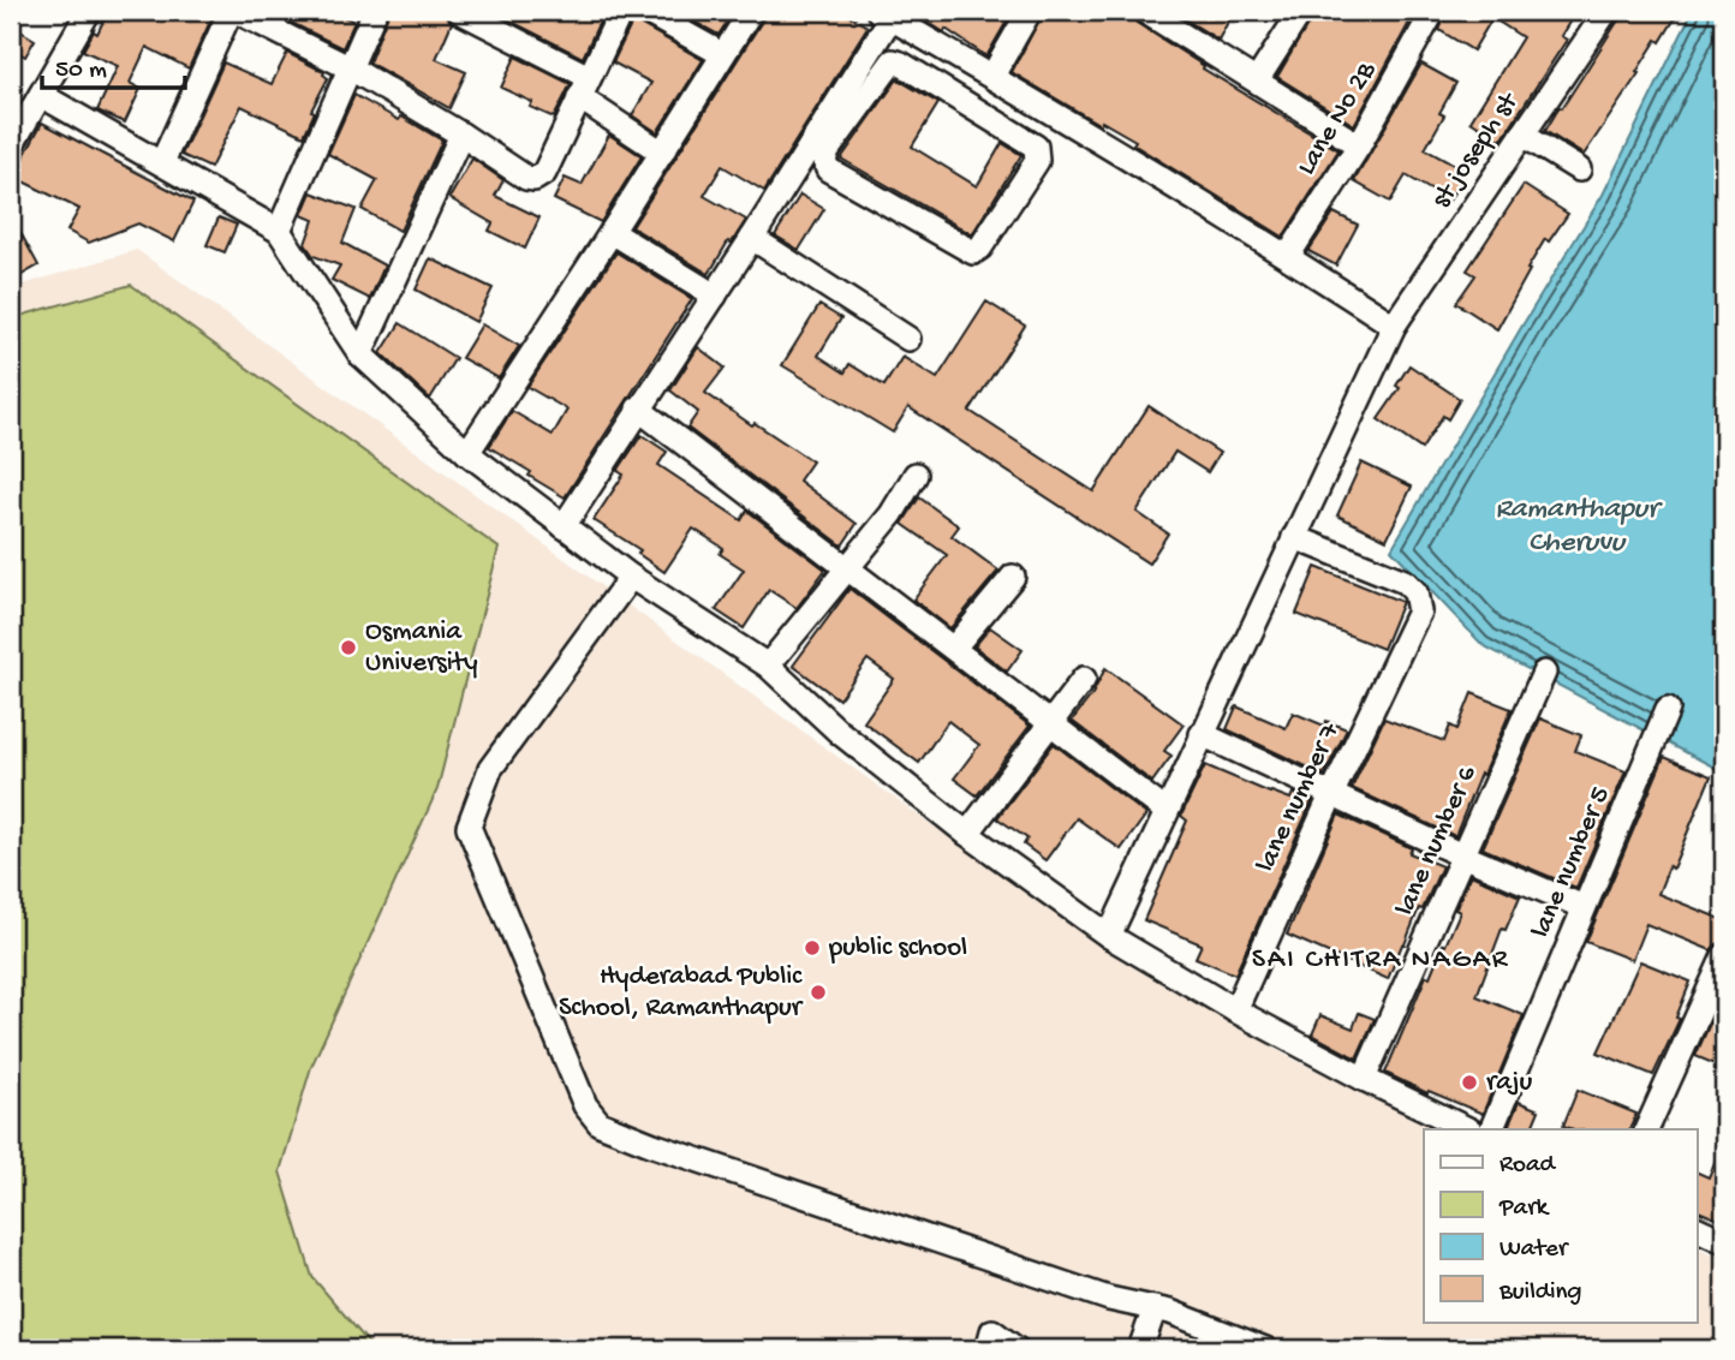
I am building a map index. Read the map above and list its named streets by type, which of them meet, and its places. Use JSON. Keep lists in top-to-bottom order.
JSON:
{
  "streets": {
    "street": [
      "Lane No 2B",
      "st joseph st",
      "lane number 7",
      "lane number 6",
      "lane number 5"
    ]
  },
  "crossings": [
    ["st joseph st", "lane number 7"]
  ],
  "districts": ["SAI CHITRA NAGAR"],
  "water": ["Ramanthapur Cheruvu"],
  "places": [
    "Osmania University",
    "public school",
    "Hyderabad Public School, Ramanthapur",
    "raju"
  ],
  "legend": [
    "Road",
    "Park",
    "Water",
    "Building"
  ],
  "scale_bar": "50 m"
}
